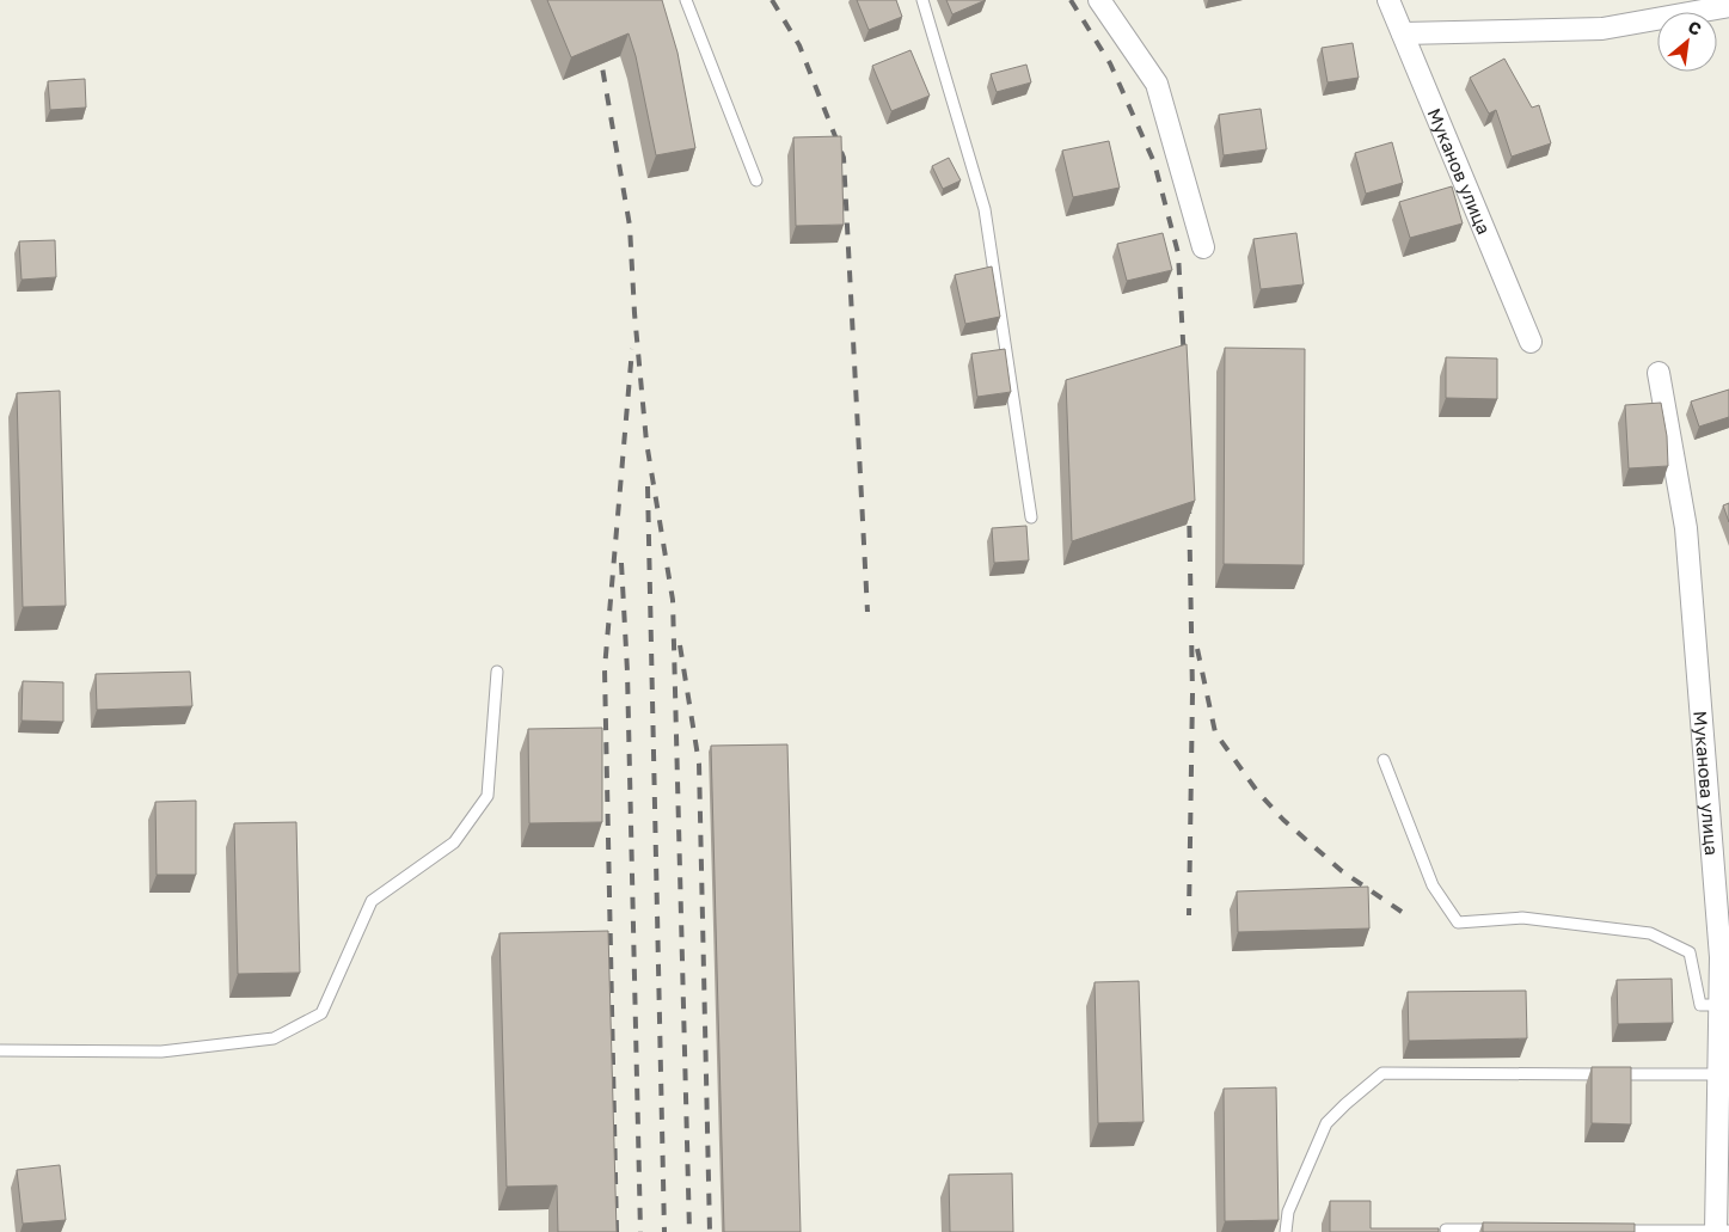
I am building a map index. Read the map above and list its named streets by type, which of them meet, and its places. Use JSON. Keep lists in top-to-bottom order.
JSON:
{
  "streets": {
    "street": ["Муканов улица", "Муканова улица"]
  },
  "north": "top right"
}
